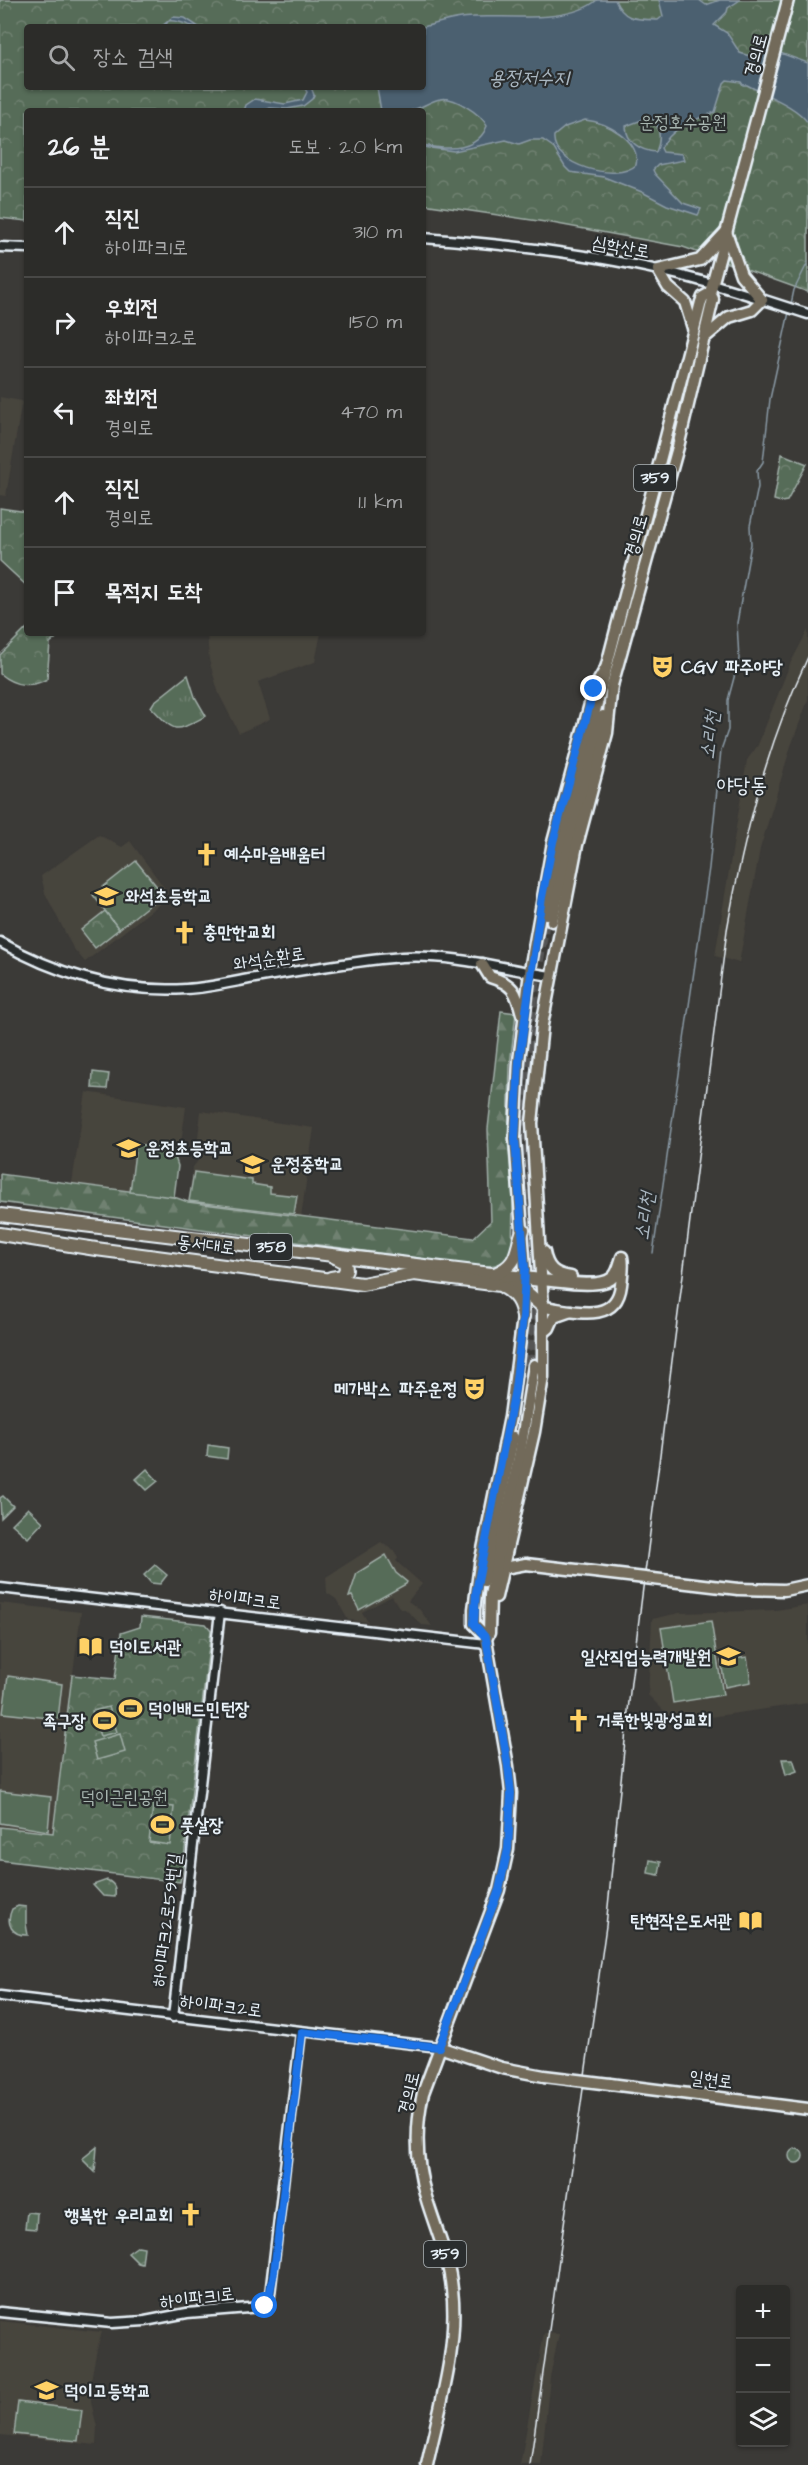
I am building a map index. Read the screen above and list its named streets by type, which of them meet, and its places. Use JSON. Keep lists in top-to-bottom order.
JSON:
{
  "streets": {
    "highway": ["동서대로", "358"],
    "main road": ["경의로", "359", "일현로"],
    "street": [
      "심학산로",
      "와석순환로",
      "하이파크로",
      "하이파크2로59번길",
      "하이파크2로",
      "하이파크1로"
    ]
  },
  "crossings": [
    ["경의로", "심학산로"],
    ["경의로", "와석순환로"],
    ["경의로", "동서대로"],
    ["경의로", "하이파크로"],
    ["경의로", "하이파크2로"],
    ["경의로", "일현로"],
    ["하이파크로", "하이파크2로59번길"],
    ["하이파크2로59번길", "하이파크2로"],
    ["하이파크2로", "일현로"],
    ["하이파크2로", "하이파크1로"]
  ],
  "districts": ["야당동"],
  "water": ["용정저수지", "소리천"],
  "parks": ["운정호수공원", "덕이근린공원"],
  "places": {
    "theatre": ["CGV 파주야당", "메가박스 파주운정"],
    "church": [
      "예수마음배움터",
      "충만한교회",
      "거룩한빛광성교회",
      "행복한 우리교회"
    ],
    "school or university": [
      "와석초등학교",
      "운정초등학교",
      "운정중학교",
      "일산직업능력개발원",
      "덕이고등학교"
    ],
    "library": ["덕이도서관", "탄현작은도서관"],
    "sports": ["덕이배드민턴장", "족구장", "풋살장"]
  },
  "page": {
    "search": "장소 검색",
    "heading": ["26 분", "도보 · 2.0 km"],
    "list": [
      ["직진", "하이파크1로", "310 m"],
      ["우회전", "하이파크2로", "150 m"],
      ["좌회전", "경의로", "470 m"],
      ["직진", "경의로", "1.1 km"],
      "목적지 도착"
    ],
    "map_buttons": ["+", "−"]
  }
}
